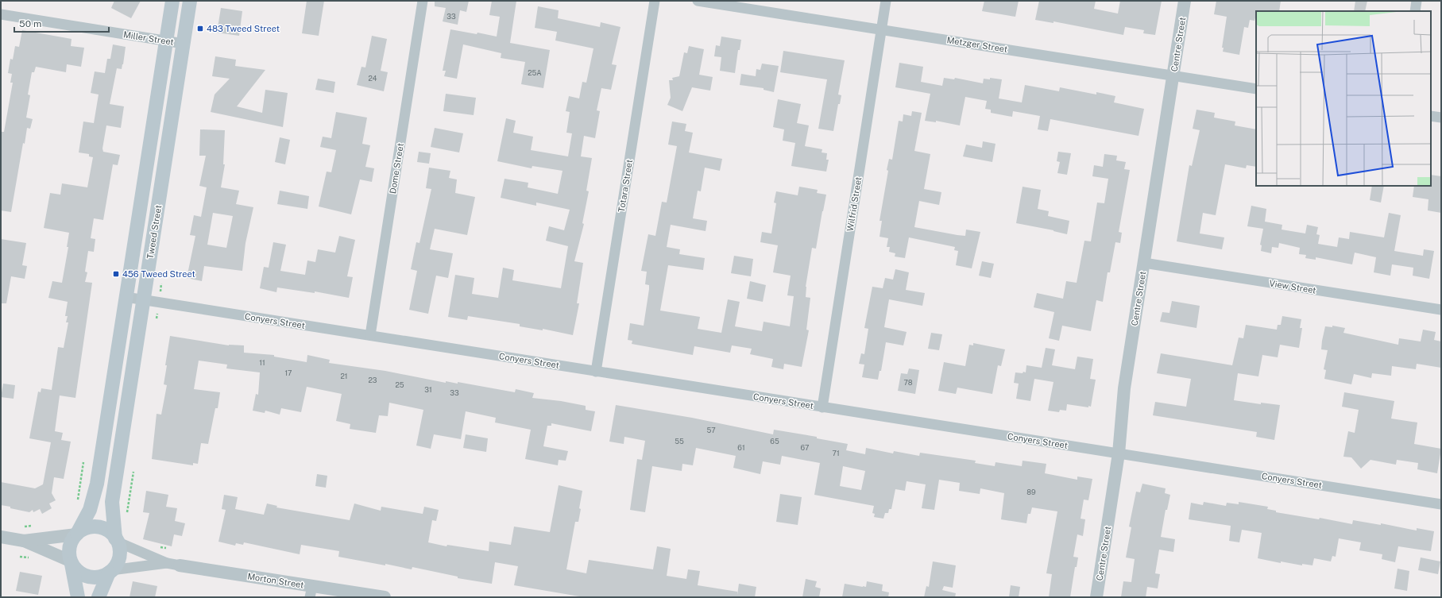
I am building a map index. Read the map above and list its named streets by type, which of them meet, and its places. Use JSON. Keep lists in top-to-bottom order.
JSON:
{
  "streets": {
    "main road": ["Tweed Street"],
    "street": [
      "Miller Street",
      "Metzger Street",
      "Centre Street",
      "Dome Street",
      "Totara Street",
      "Wilfrid Street",
      "View Street",
      "Conyers Street",
      "Morton Street"
    ]
  },
  "crossings": [
    ["Miller Street", "Tweed Street"],
    ["Metzger Street", "Centre Street"],
    ["Metzger Street", "Wilfrid Street"],
    ["Centre Street", "View Street"],
    ["Centre Street", "Conyers Street"],
    ["Dome Street", "Conyers Street"],
    ["Totara Street", "Conyers Street"],
    ["Wilfrid Street", "Conyers Street"],
    ["Tweed Street", "Conyers Street"],
    ["Tweed Street", "Morton Street"]
  ],
  "places": {
    "transit": ["483 Tweed Street", "456 Tweed Street"]
  },
  "house_numbers": [
    "33",
    "25A",
    "24",
    "11",
    "17",
    "21",
    "23",
    "78",
    "25",
    "31",
    "33",
    "57",
    "55",
    "65",
    "61",
    "67",
    "71",
    "89"
  ],
  "scale_bar": "50 m"
}
